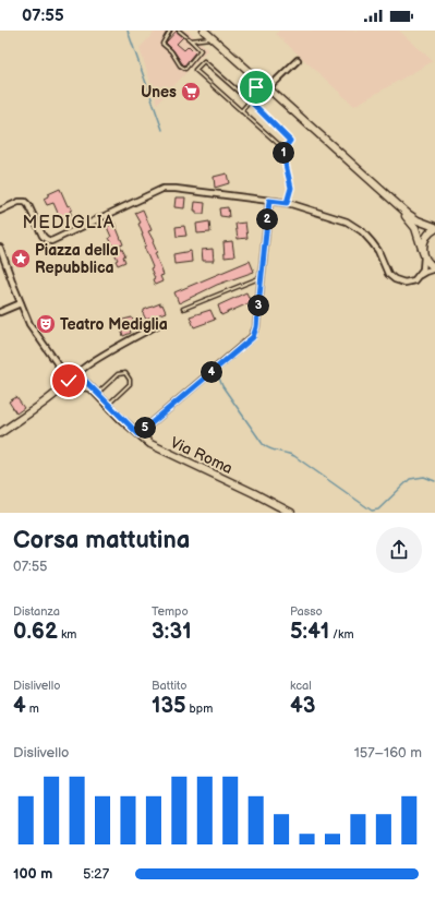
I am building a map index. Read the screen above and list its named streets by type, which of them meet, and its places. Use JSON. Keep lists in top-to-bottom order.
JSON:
{
  "streets": {
    "street": ["Via Roma"]
  },
  "districts": ["MEDIGLIA"],
  "places": {
    "supermarket": ["Unes"],
    "place": ["Piazza della Repubblica"],
    "theatre": ["Teatro Mediglia"]
  },
  "page": {
    "status": "07:55",
    "pins": [
      "1",
      "2",
      "3",
      "4",
      "5"
    ],
    "heading": ["Corsa mattutina", "07:55"],
    "stats": [
      ["Distanza", "0.62 km"],
      ["Tempo", "3:31"],
      ["Passo", "5:41 /km"],
      ["Dislivello", "4 m"],
      ["Battito", "135 bpm"],
      ["kcal", "43"]
    ],
    "chart": ["Dislivello", "157–160 m"],
    "list": [
      {
        "name": "100 m",
        "note": "5:27"
      }
    ]
  }
}
